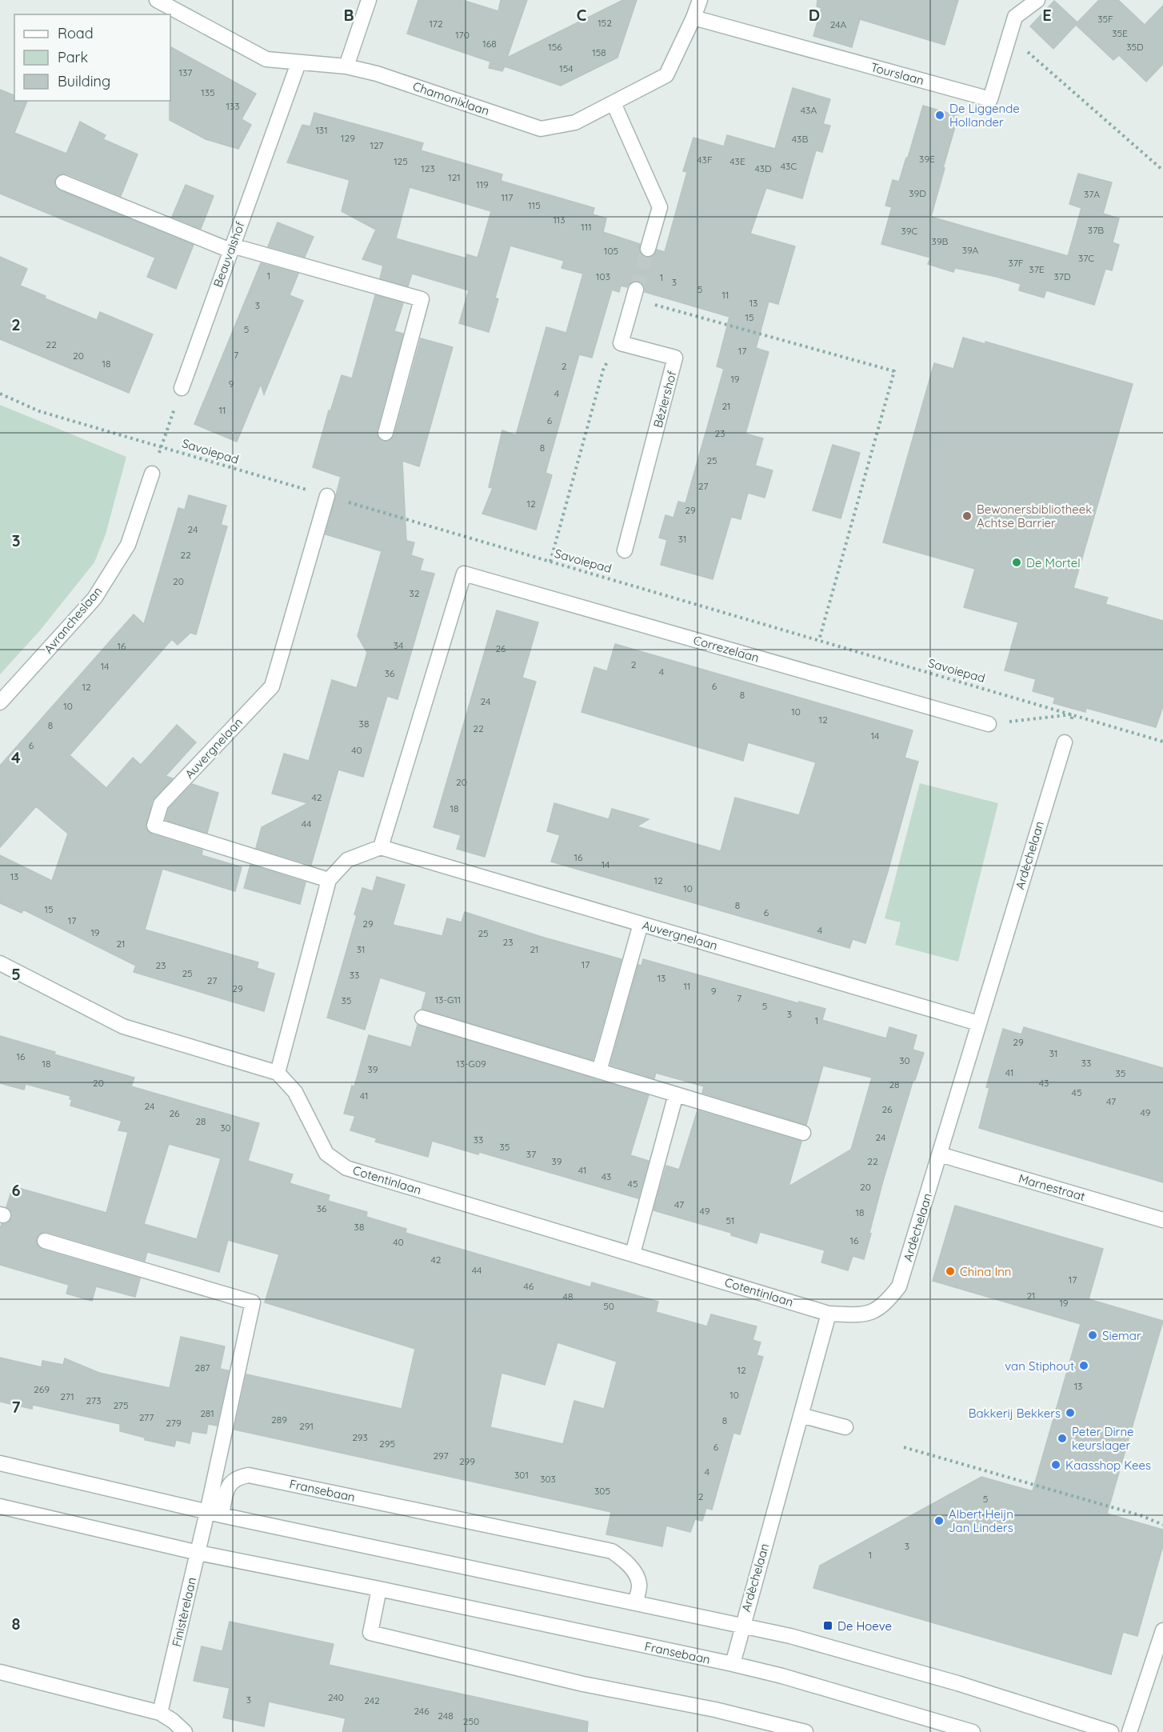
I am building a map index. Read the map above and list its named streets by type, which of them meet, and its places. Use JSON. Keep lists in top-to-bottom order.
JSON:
{
  "streets": {
    "street": [
      "Tourslaan",
      "Chamonixlaan",
      "Beauvaishof",
      "Béziershof",
      "Avrancheslaan",
      "Correzelaan",
      "Auvergnelaan",
      "Ardèchelaan",
      "Cotentinlaan",
      "Marnestraat",
      "Fransebaan",
      "Finistèrelaan"
    ],
    "path": ["Savoiepad"]
  },
  "crossings": [
    ["Tourslaan", "Chamonixlaan"],
    ["Chamonixlaan", "Beauvaishof"],
    ["Savoiepad", "Auvergnelaan"],
    ["Correzelaan", "Auvergnelaan"],
    ["Auvergnelaan", "Ardèchelaan"],
    ["Ardèchelaan", "Cotentinlaan"],
    ["Ardèchelaan", "Marnestraat"],
    ["Ardèchelaan", "Fransebaan"],
    ["Fransebaan", "Finistèrelaan"]
  ],
  "places": {
    "other": [
      "De Liggende Hollander",
      "Bewonersbibliotheek Achtse Barrier",
      "De Mortel",
      "China Inn",
      "Siemar",
      "van Stiphout",
      "Bakkerij Bekkers",
      "Peter Dirne keurslager",
      "Kaasshop Kees",
      "Albert Heijn Jan Linders"
    ],
    "transit": ["De Hoeve"]
  },
  "house_numbers": [
    "35F",
    "152",
    "172",
    "24A",
    "35E",
    "170",
    "168",
    "156",
    "35D",
    "158",
    "154",
    "137",
    "135",
    "133",
    "43A",
    "131",
    "129",
    "43B",
    "127",
    "39E",
    "43F",
    "125",
    "43E",
    "43C",
    "123",
    "43D",
    "121",
    "119",
    "39D",
    "37A",
    "117",
    "115",
    "113",
    "111",
    "37B",
    "39C",
    "39B",
    "39A",
    "105",
    "37C",
    "37F",
    "37E",
    "1",
    "103",
    "37D",
    "1",
    "3",
    "5",
    "11",
    "13",
    "3",
    "15",
    "5",
    "22",
    "17",
    "7",
    "20",
    "18",
    "2",
    "19",
    "9",
    "4",
    "21",
    "11",
    "6",
    "23",
    "8",
    "25",
    "27",
    "12",
    "29",
    "24",
    "31",
    "22",
    "20",
    "32",
    "34",
    "16",
    "26",
    "2",
    "14",
    "4",
    "36",
    "6",
    "12",
    "8",
    "24",
    "10",
    "10",
    "12",
    "38",
    "8",
    "22",
    "14",
    "6",
    "40",
    "20",
    "42",
    "18",
    "44",
    "16",
    "14",
    "13",
    "12",
    "10",
    "8",
    "15",
    "6",
    "17",
    "29",
    "4",
    "19",
    "25",
    "23",
    "21",
    "31",
    "21",
    "17",
    "23",
    "25",
    "33",
    "13",
    "27",
    "11",
    "29",
    "9",
    "7",
    "13-G11",
    "35",
    "5",
    "3",
    "1",
    "29",
    "31",
    "16",
    "30",
    "33",
    "18",
    "13-G09",
    "39",
    "41",
    "35",
    "20",
    "43",
    "28",
    "45",
    "41",
    "47",
    "24",
    "26",
    "49",
    "26",
    "28",
    "30",
    "24",
    "33",
    "35",
    "37",
    "39",
    "22",
    "41",
    "43",
    "45",
    "20",
    "47",
    "36",
    "49",
    "18",
    "51",
    "38",
    "16",
    "40",
    "42",
    "44",
    "17",
    "46",
    "21",
    "48",
    "19",
    "50",
    "287",
    "12",
    "13",
    "269",
    "10",
    "271",
    "273",
    "275",
    "281",
    "277",
    "289",
    "8",
    "279",
    "291",
    "293",
    "295",
    "6",
    "297",
    "299",
    "4",
    "301",
    "303",
    "305",
    "2",
    "5",
    "3",
    "1",
    "240",
    "3",
    "242",
    "246",
    "248",
    "250"
  ],
  "legend": ["Road", "Park", "Building"],
  "grid": {
    "columns": [
      "B",
      "C",
      "D",
      "E"
    ],
    "rows": [
      "2",
      "3",
      "4",
      "5",
      "6",
      "7",
      "8"
    ]
  }
}
